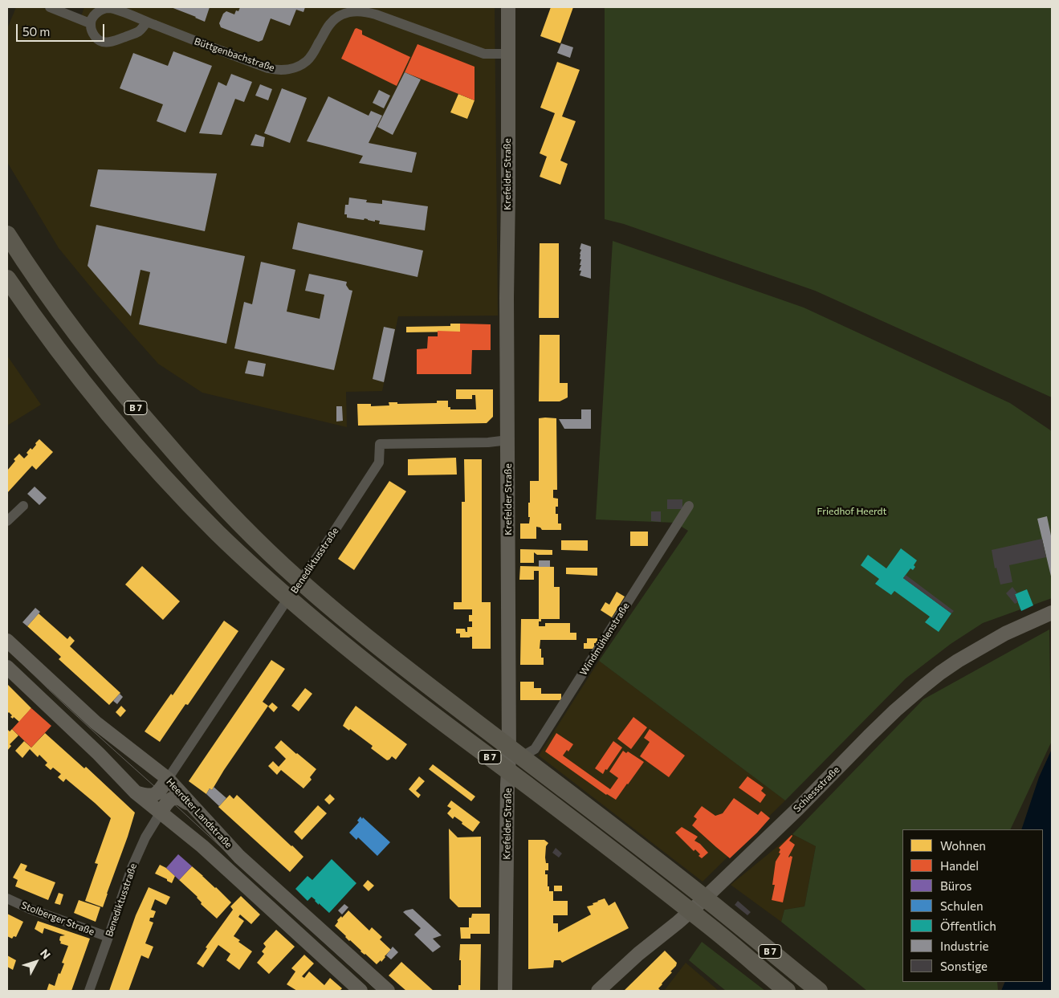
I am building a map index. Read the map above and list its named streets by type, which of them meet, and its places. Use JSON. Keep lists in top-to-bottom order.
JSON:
{
  "streets": {
    "highway": ["B 7"],
    "main road": ["Krefelder Straße", "Schiessstraße", "Heerdter Landstraße"],
    "street": [
      "Büttgenbachstraße",
      "Benediktusstraße",
      "Windmühlenstraße",
      "Stolberger Straße"
    ]
  },
  "crossings": [
    ["Büttgenbachstraße", "Krefelder Straße"],
    ["Krefelder Straße", "Benediktusstraße"],
    ["Krefelder Straße", "Windmühlenstraße"],
    ["Benediktusstraße", "Heerdter Landstraße"],
    ["Benediktusstraße", "Stolberger Straße"]
  ],
  "parks": ["Friedhof Heerdt"],
  "legend": [
    "Wohnen",
    "Handel",
    "Büros",
    "Schulen",
    "Öffentlich",
    "Industrie",
    "Sonstige"
  ],
  "scale_bar": "50 m",
  "north": "top right"
}
